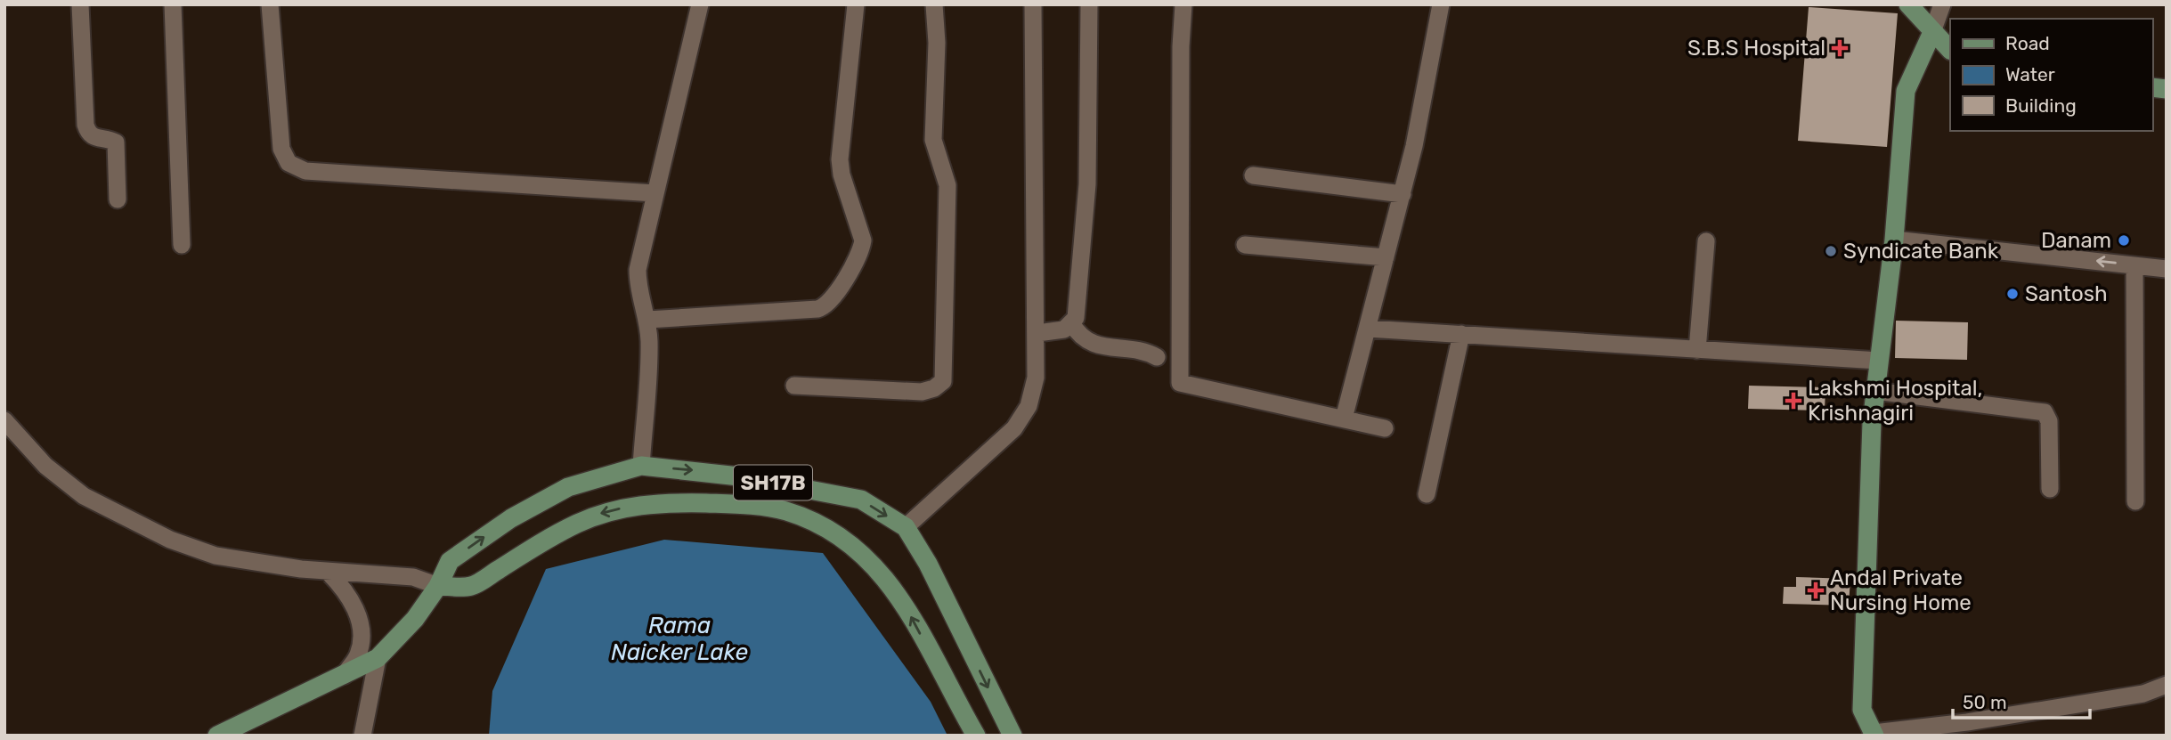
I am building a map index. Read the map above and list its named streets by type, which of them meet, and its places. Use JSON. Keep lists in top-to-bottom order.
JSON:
{
  "streets": {
    "main road": ["SH17B"]
  },
  "water": ["Rama Naicker Lake"],
  "places": {
    "health": ["S.B.S Hospital", "Lakshmi Hospital, Krishnagiri", "Andal Private Nursing Home"],
    "other": ["Danam", "Syndicate Bank", "Santosh"]
  },
  "legend": ["Road", "Water", "Building"],
  "scale_bar": "50 m"
}
